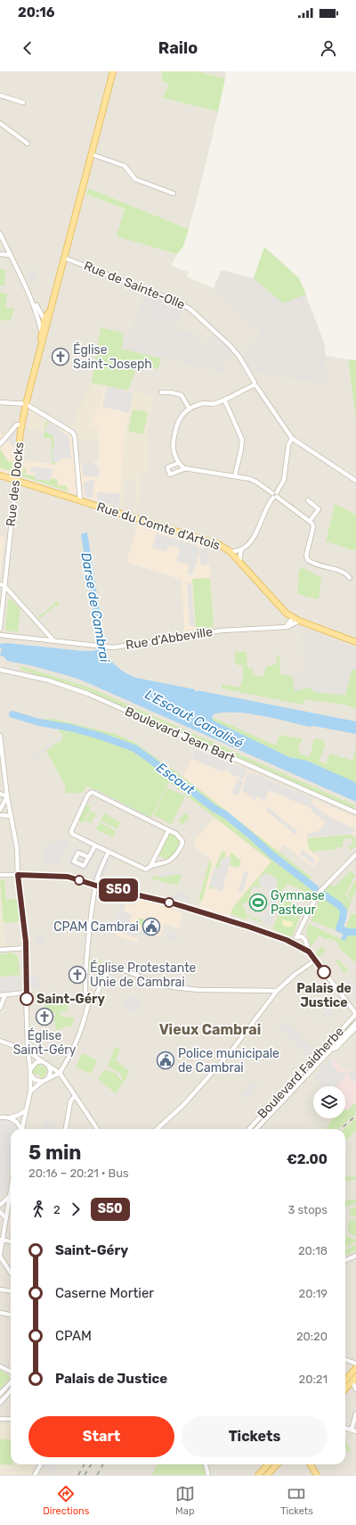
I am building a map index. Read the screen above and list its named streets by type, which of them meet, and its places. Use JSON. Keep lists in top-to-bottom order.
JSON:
{
  "streets": {
    "main road": ["Rue des Docks", "Rue du Comte d'Artois"],
    "street": [
      "Rue de Sainte-Olle",
      "Rue d'Abbeville",
      "Boulevard Jean Bart",
      "Boulevard Faidherbe"
    ]
  },
  "crossings": [
    ["Rue des Docks", "Rue du Comte d'Artois"],
    ["Rue du Comte d'Artois", "Rue d'Abbeville"]
  ],
  "districts": ["Vieux Cambrai"],
  "water": ["Darse de Cambrai", "L'Escaut Canalisé", "Escaut"],
  "places": {
    "church": ["Église Saint-Joseph", "Église Protestante Unie de Cambrai", "Église Saint-Géry"],
    "sports": ["Gymnase Pasteur"],
    "public building": ["CPAM Cambrai", "Police municipale de Cambrai"],
    "other": ["Palais de Justice", "Saint-Géry"]
  },
  "lines": ["bus line S50"],
  "page": {
    "status": "20:16",
    "header": "Railo",
    "on_map": "S50",
    "heading": ["5 min", "20:16 – 20:21 · Bus", "€2.00"],
    "legs": ["2", "S50", "3 stops"],
    "list": [
      {
        "name": "Saint-Géry",
        "value": "20:18"
      },
      {
        "name": "Caserne Mortier",
        "value": "20:19"
      },
      {
        "name": "CPAM",
        "value": "20:20"
      },
      {
        "name": "Palais de Justice",
        "value": "20:21"
      }
    ],
    "buttons": ["Start", "Tickets"],
    "tabs": ["Directions", "Map", "Tickets"]
  }
}
